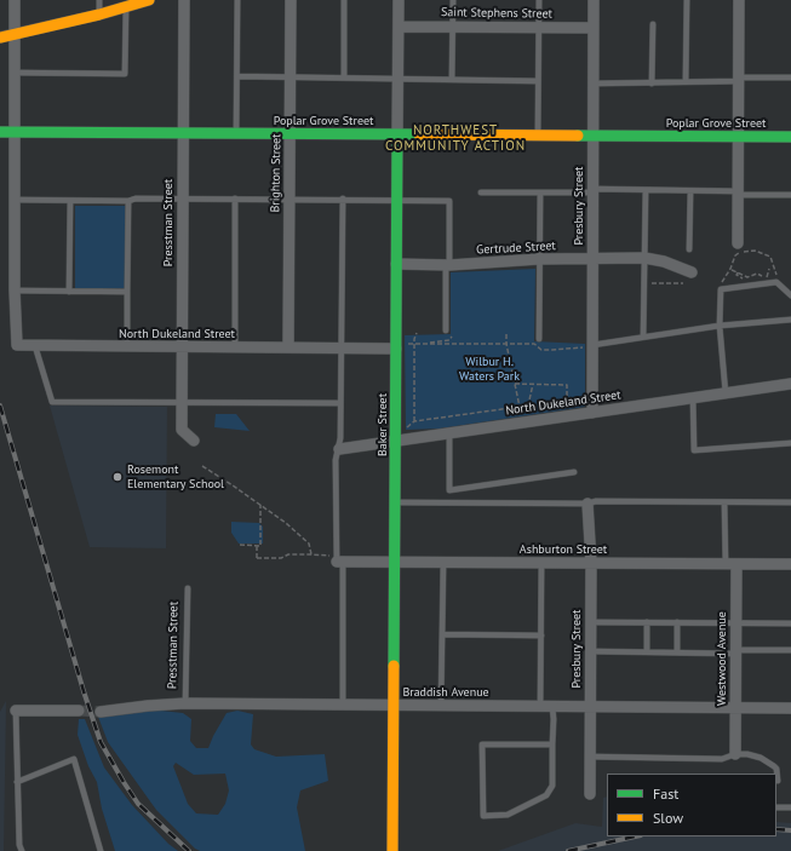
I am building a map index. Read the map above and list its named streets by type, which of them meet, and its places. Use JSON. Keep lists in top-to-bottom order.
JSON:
{
  "streets": {
    "street": [
      "Saint Stephens Street",
      "Poplar Grove Street",
      "Brighton Street",
      "Presbury Street",
      "Presstman Street",
      "Gertrude Street",
      "North Dukeland Street",
      "Baker Street",
      "Ashburton Street",
      "Westwood Avenue",
      "Braddish Avenue"
    ]
  },
  "crossings": [
    ["Saint Stephens Street", "Presbury Street"],
    ["Saint Stephens Street", "Baker Street"],
    ["Poplar Grove Street", "Brighton Street"],
    ["Poplar Grove Street", "Presbury Street"],
    ["Poplar Grove Street", "Presstman Street"],
    ["Poplar Grove Street", "Baker Street"],
    ["Brighton Street", "North Dukeland Street"],
    ["Presbury Street", "Gertrude Street"],
    ["Presbury Street", "North Dukeland Street"],
    ["Presbury Street", "Ashburton Street"],
    ["Presbury Street", "Braddish Avenue"],
    ["Presstman Street", "North Dukeland Street"],
    ["Presstman Street", "Braddish Avenue"],
    ["Gertrude Street", "Baker Street"],
    ["North Dukeland Street", "Baker Street"],
    ["Baker Street", "Ashburton Street"],
    ["Baker Street", "Braddish Avenue"],
    ["Ashburton Street", "Westwood Avenue"],
    ["Westwood Avenue", "Braddish Avenue"]
  ],
  "districts": ["NORTHWEST COMMUNITY ACTION"],
  "parks": ["Wilbur H. Waters Park"],
  "places": ["Rosemont Elementary School"],
  "legend": ["Fast", "Slow"]
}
